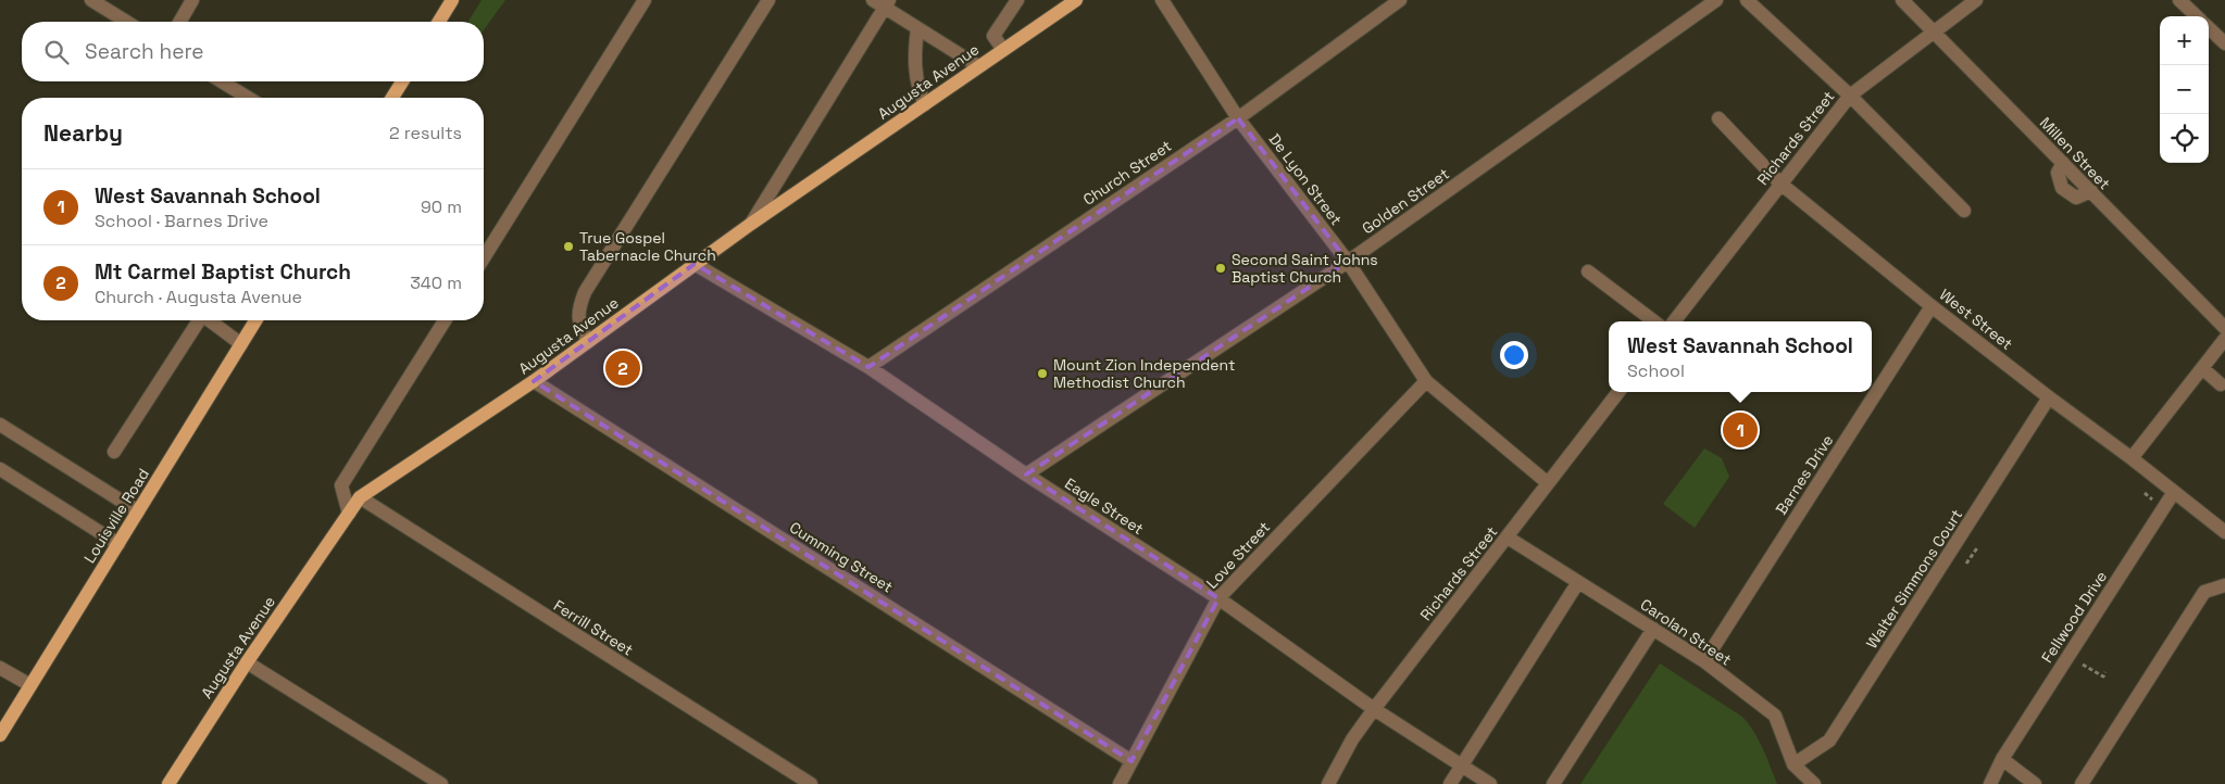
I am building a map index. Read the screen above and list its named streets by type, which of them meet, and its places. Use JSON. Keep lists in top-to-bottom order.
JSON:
{
  "streets": {
    "main road": ["Augusta Avenue", "Louisville Road"],
    "street": [
      "Richards Street",
      "Millen Street",
      "Church Street",
      "De Lyon Street",
      "Golden Street",
      "West Street",
      "Barnes Drive",
      "Eagle Street",
      "Love Street",
      "Cumming Street",
      "Walter Simmons Court",
      "Fellwood Drive",
      "Ferrill Street",
      "Carolan Street"
    ]
  },
  "crossings": [
    ["Augusta Avenue", "Eagle Street"],
    ["Augusta Avenue", "Cumming Street"],
    ["Augusta Avenue", "Ferrill Street"],
    ["Richards Street", "Millen Street"],
    ["Richards Street", "De Lyon Street"],
    ["Richards Street", "West Street"],
    ["Richards Street", "Eagle Street"],
    ["Richards Street", "Carolan Street"],
    ["Church Street", "De Lyon Street"],
    ["Church Street", "Eagle Street"],
    ["De Lyon Street", "Golden Street"],
    ["De Lyon Street", "Love Street"],
    ["Golden Street", "Eagle Street"],
    ["West Street", "Barnes Drive"],
    ["West Street", "Walter Simmons Court"],
    ["West Street", "Fellwood Drive"],
    ["Barnes Drive", "Carolan Street"],
    ["Eagle Street", "Love Street"],
    ["Love Street", "Cumming Street"],
    ["Walter Simmons Court", "Carolan Street"]
  ],
  "places": ["True Gospel Tabernacle Church", "Second Saint Johns Baptist Church", "Mount Zion Independent Methodist Church"],
  "page": {
    "map_buttons": ["+", "−"],
    "search": "Search here",
    "heading": ["Nearby", "2 results"],
    "list": [
      {
        "mark": "1",
        "name": "West Savannah School",
        "note": "School · Barnes Drive",
        "value": "90 m"
      },
      {
        "mark": "2",
        "name": "Mt Carmel Baptist Church",
        "note": "Church · Augusta Avenue",
        "value": "340 m"
      }
    ],
    "popup": ["West Savannah School", "School"],
    "pins": ["2", "1"]
  }
}
